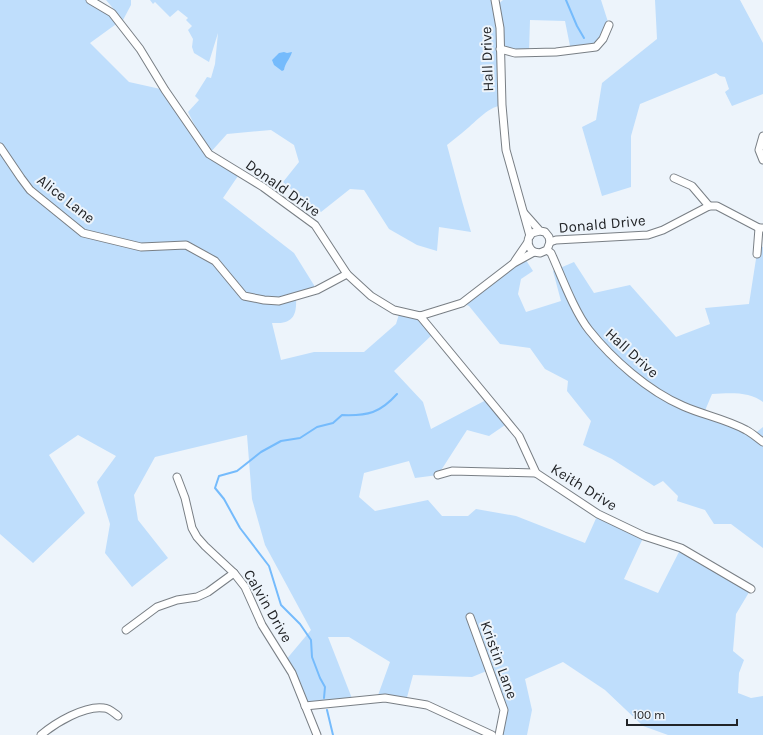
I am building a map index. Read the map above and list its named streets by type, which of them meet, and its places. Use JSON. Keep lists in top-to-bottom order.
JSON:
{
  "streets": {
    "street": [
      "Hall Drive",
      "Donald Drive",
      "Alice Lane",
      "Keith Drive",
      "Calvin Drive",
      "Kristin Lane"
    ]
  },
  "crossings": [
    ["Hall Drive", "Donald Drive"],
    ["Donald Drive", "Alice Lane"],
    ["Donald Drive", "Keith Drive"]
  ],
  "scale_bar": "100 m"
}
